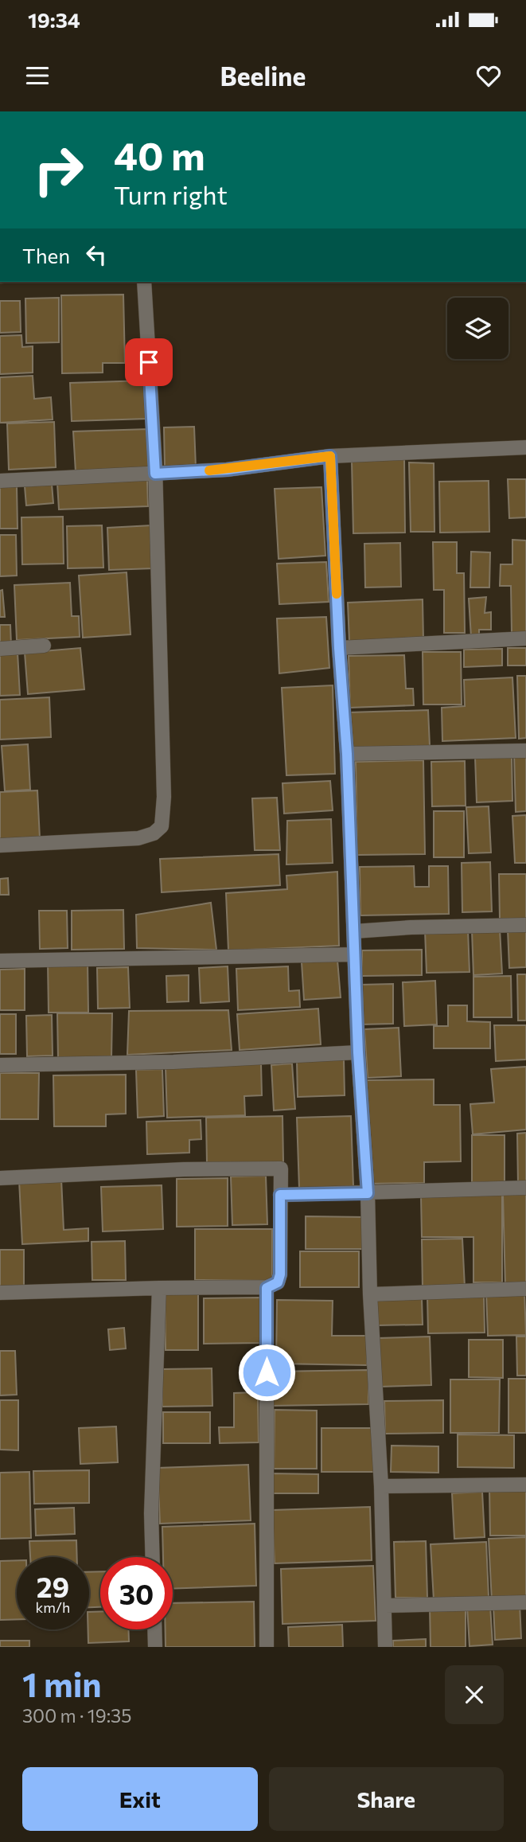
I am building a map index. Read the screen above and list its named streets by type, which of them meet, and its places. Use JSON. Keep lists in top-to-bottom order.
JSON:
{
  "page": {
    "status": "19:34",
    "header": "Beeline",
    "turn": ["40 m", "Turn right"],
    "then": "Then",
    "speed": "29 km/h",
    "limit": "30",
    "heading": ["1 min", "300 m · 19:35"],
    "buttons": ["Exit", "Share"]
  }
}
